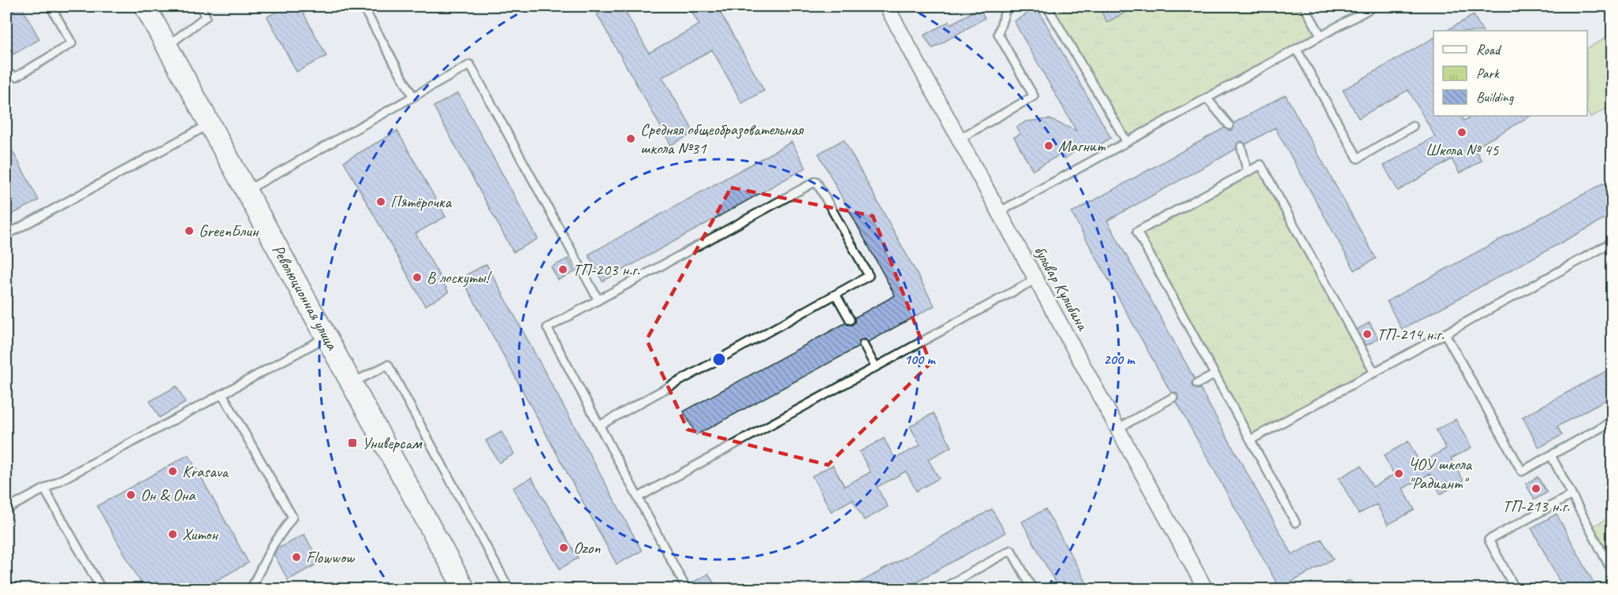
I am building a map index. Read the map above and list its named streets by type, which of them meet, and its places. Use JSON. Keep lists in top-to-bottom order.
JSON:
{
  "streets": {
    "main road": ["Революционная улица"],
    "street": ["бульвар Кулибина"]
  },
  "places": {
    "other": [
      "Школа № 45",
      "Средняя общеобразовательная школа №31",
      "Магнит",
      "Пятёрочка",
      "GreenБлин",
      "ТП-203 н.г.",
      "В лоскуты!",
      "ТП-214 н.г.",
      "Krasava",
      "ЧОУ школа \"Радиант\"",
      "ТП-213 н.г.",
      "Он & Она",
      "Хитон",
      "Ozon",
      "Flowwow"
    ],
    "transit": ["Универсам"]
  },
  "legend": ["Road", "Park", "Building"],
  "rings": ["100 m", "200 m"]
}
